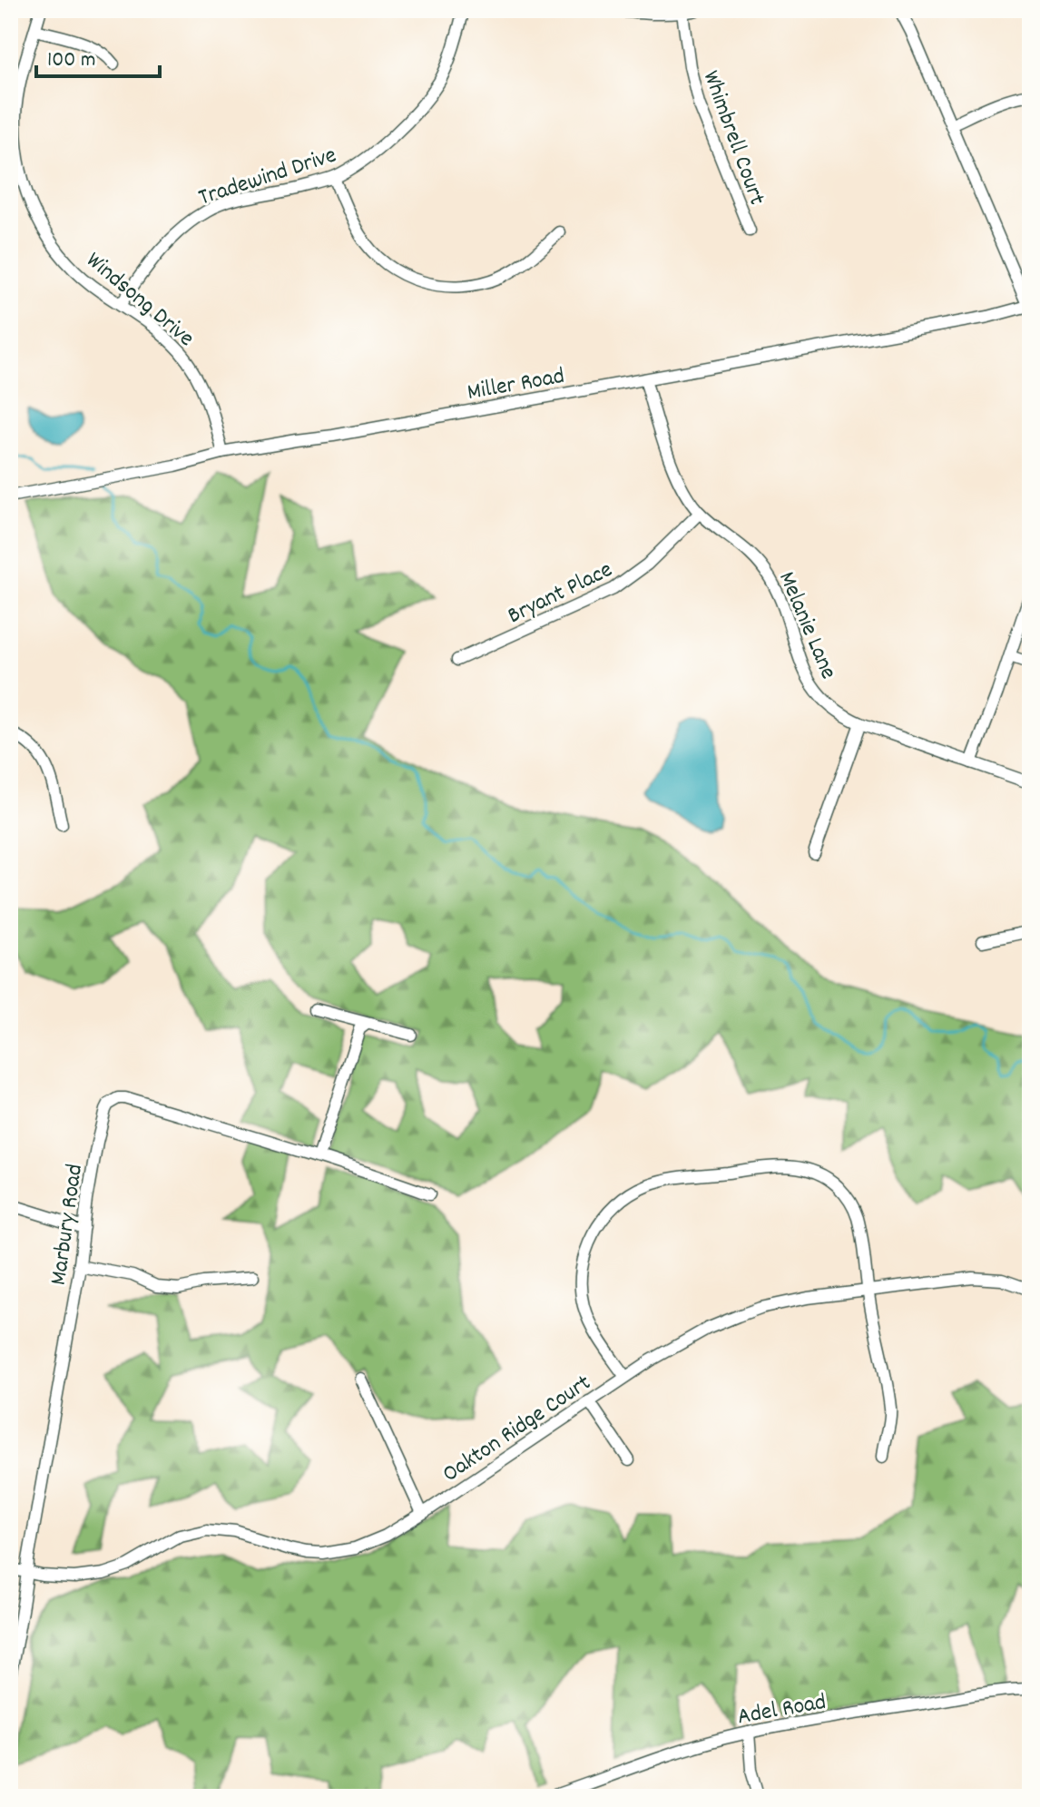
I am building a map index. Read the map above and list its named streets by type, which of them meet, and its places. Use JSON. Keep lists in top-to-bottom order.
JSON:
{
  "streets": {
    "street": [
      "Whimbrell Court",
      "Tradewind Drive",
      "Windsong Drive",
      "Miller Road",
      "Bryant Place",
      "Melanie Lane",
      "Marbury Road",
      "Oakton Ridge Court",
      "Adel Road"
    ]
  },
  "crossings": [
    ["Tradewind Drive", "Windsong Drive"],
    ["Windsong Drive", "Miller Road"],
    ["Miller Road", "Melanie Lane"],
    ["Bryant Place", "Melanie Lane"],
    ["Marbury Road", "Oakton Ridge Court"]
  ],
  "scale_bar": "100 m"
}
